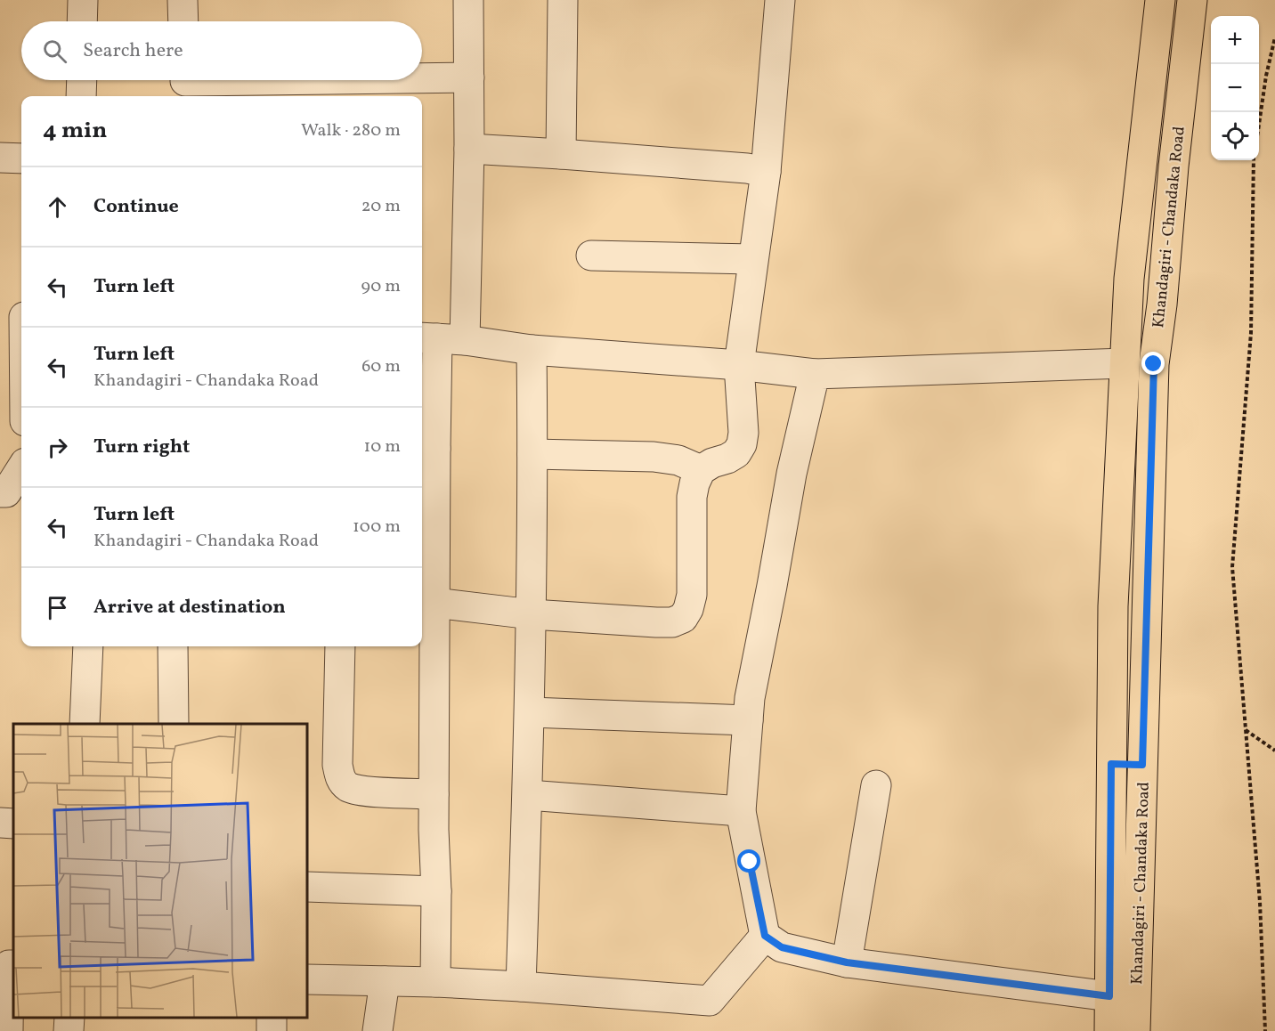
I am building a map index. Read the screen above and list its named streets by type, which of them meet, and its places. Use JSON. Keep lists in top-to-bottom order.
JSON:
{
  "streets": {
    "main road": ["Khandagiri - Chandaka Road"]
  },
  "page": {
    "map_buttons": ["+", "−"],
    "search": "Search here",
    "heading": ["4 min", "Walk · 280 m"],
    "list": [
      ["Continue", "20 m"],
      ["Turn left", "90 m"],
      ["Turn left", "Khandagiri - Chandaka Road", "60 m"],
      ["Turn right", "10 m"],
      ["Turn left", "Khandagiri - Chandaka Road", "100 m"],
      "Arrive at destination"
    ]
  }
}
